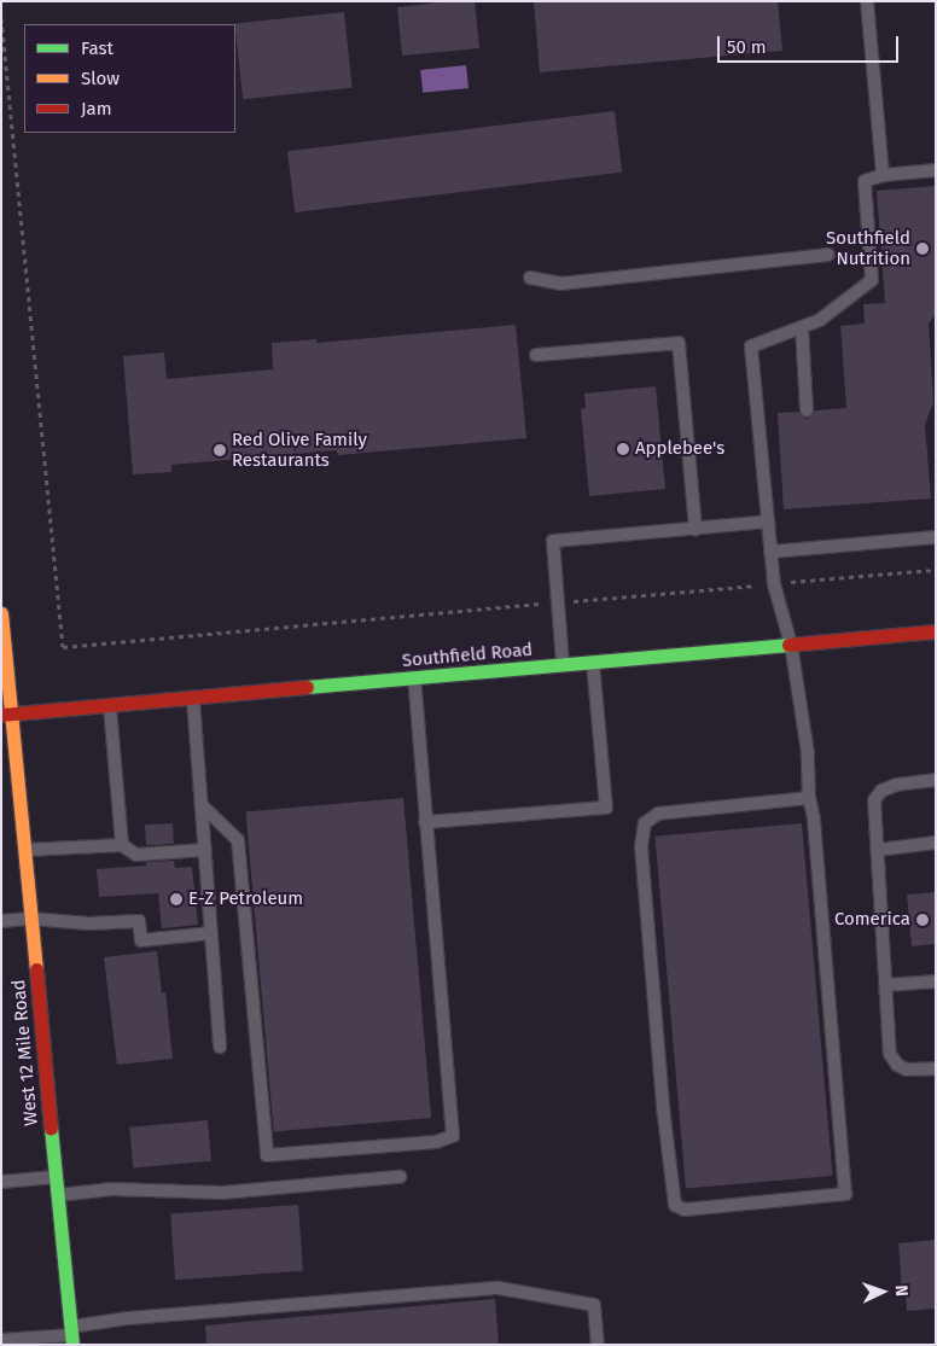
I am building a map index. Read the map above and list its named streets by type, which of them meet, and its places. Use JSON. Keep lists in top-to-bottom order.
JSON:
{
  "streets": {
    "main road": ["Southfield Road", "West 12 Mile Road"]
  },
  "crossings": [
    ["Southfield Road", "West 12 Mile Road"]
  ],
  "places": [
    "Southfield Nutrition",
    "Applebee's",
    "Red Olive Family Restaurants",
    "E-Z Petroleum",
    "Comerica"
  ],
  "legend": ["Fast", "Slow", "Jam"],
  "scale_bar": "50 m",
  "north": "right"
}
